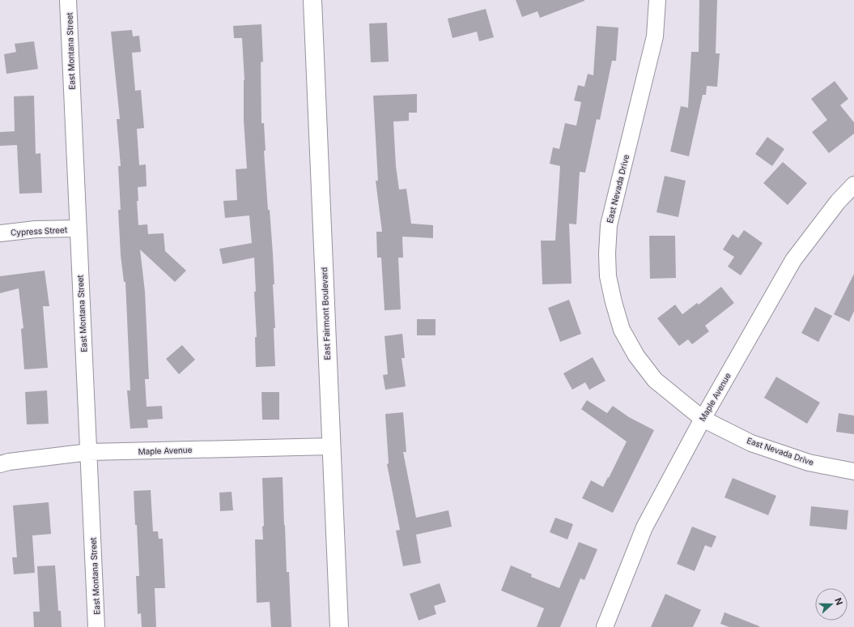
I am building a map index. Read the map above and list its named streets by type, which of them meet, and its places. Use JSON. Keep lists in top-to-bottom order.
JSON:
{
  "streets": {
    "street": [
      "East Montana Street",
      "East Nevada Drive",
      "Cypress Street",
      "East Fairmont Boulevard",
      "Maple Avenue"
    ]
  },
  "crossings": [
    ["East Montana Street", "Cypress Street"],
    ["East Montana Street", "Maple Avenue"],
    ["East Nevada Drive", "Maple Avenue"],
    ["East Fairmont Boulevard", "Maple Avenue"]
  ],
  "north": "right"
}
